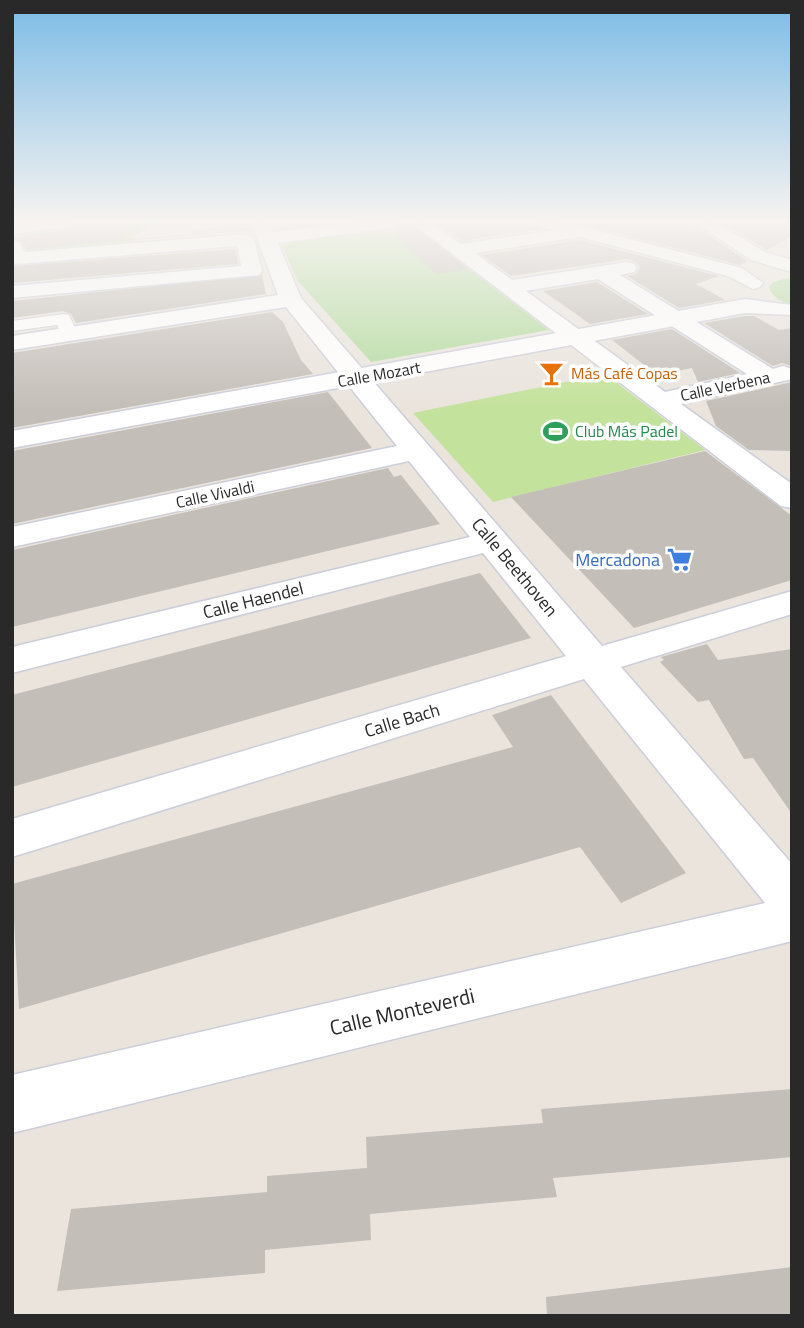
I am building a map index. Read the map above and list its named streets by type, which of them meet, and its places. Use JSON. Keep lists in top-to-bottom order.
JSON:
{
  "streets": {
    "street": [
      "Calle Mozart",
      "Calle Verbena",
      "Calle Vivaldi",
      "Calle Beethoven",
      "Calle Haendel",
      "Calle Bach",
      "Calle Monteverdi"
    ]
  },
  "crossings": [
    ["Calle Mozart", "Calle Beethoven"],
    ["Calle Vivaldi", "Calle Beethoven"],
    ["Calle Beethoven", "Calle Haendel"],
    ["Calle Beethoven", "Calle Bach"]
  ],
  "places": {
    "bar": ["Más Café Copas"],
    "sports": ["Club Más Padel"],
    "supermarket": ["Mercadona"]
  }
}
